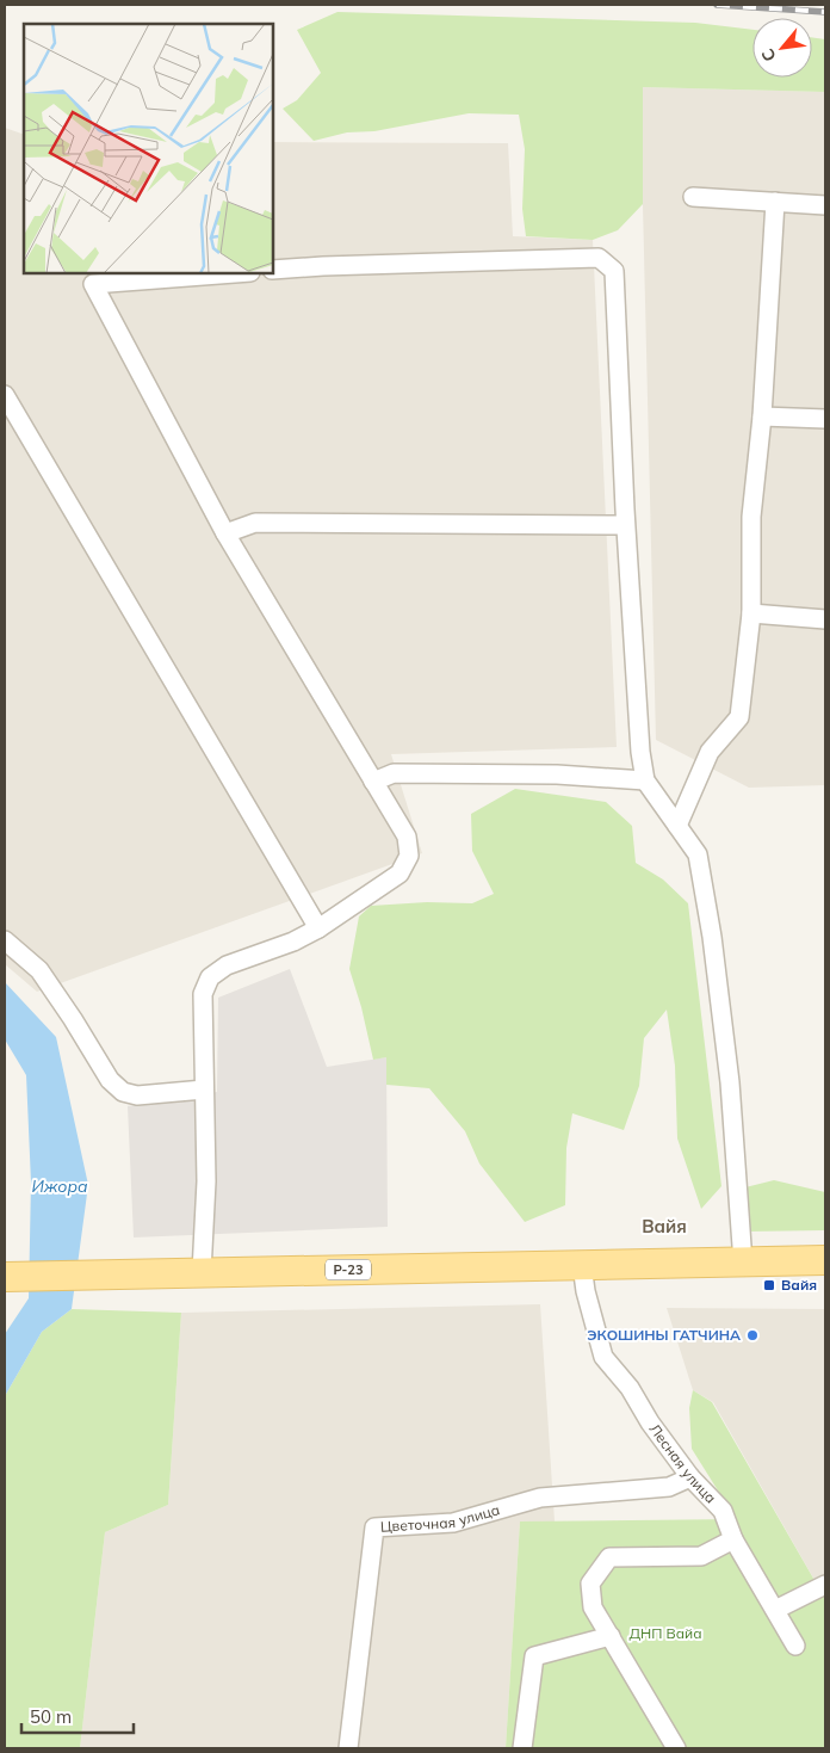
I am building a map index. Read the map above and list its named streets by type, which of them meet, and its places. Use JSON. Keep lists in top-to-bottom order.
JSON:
{
  "streets": {
    "main road": ["Р-23"],
    "street": ["Лесная улица", "Цветочная улица"]
  },
  "crossings": [
    ["Р-23", "Лесная улица"],
    ["Лесная улица", "Цветочная улица"]
  ],
  "districts": ["Вайя"],
  "water": ["Ижора"],
  "parks": ["ДНП Вайа"],
  "places": {
    "transit": ["Вайя"],
    "other": ["ЭКОШИНЫ ГАТЧИНА"]
  },
  "scale_bar": "50 m",
  "north": "bottom left"
}
